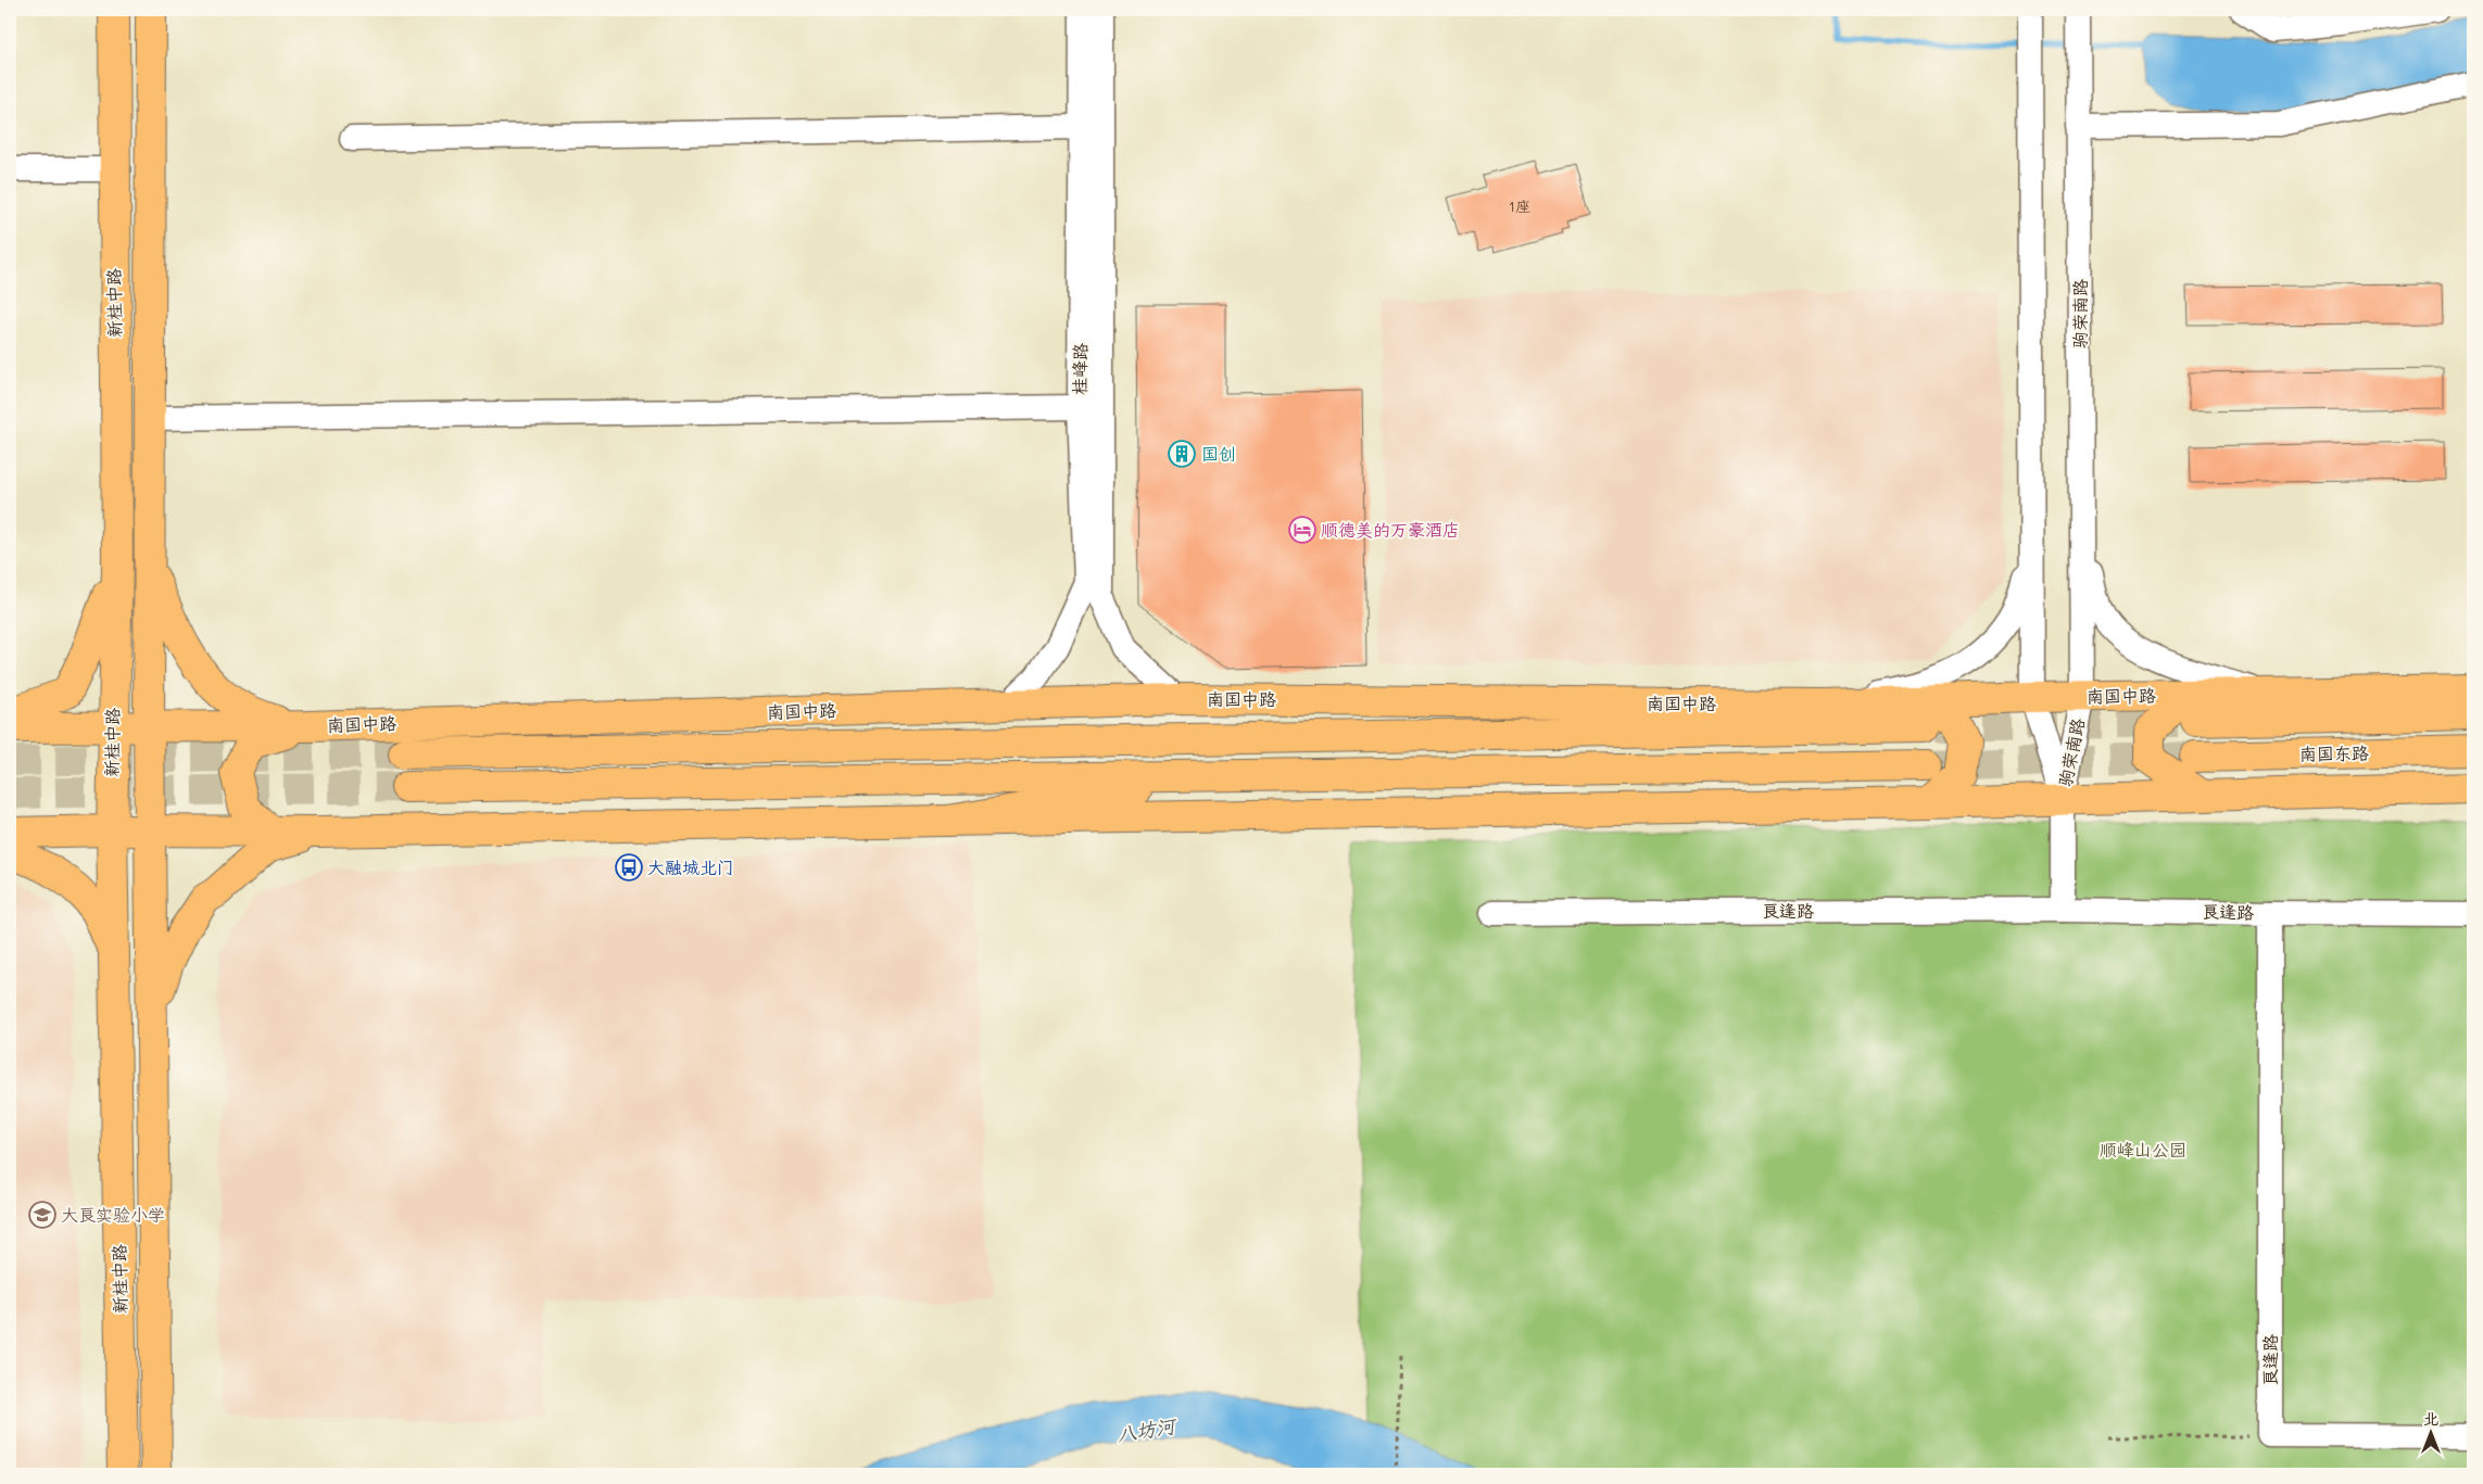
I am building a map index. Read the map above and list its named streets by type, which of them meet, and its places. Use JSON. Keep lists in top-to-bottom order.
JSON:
{
  "streets": {
    "main road": ["新桂中路", "南国中路", "南国东路"],
    "street": ["驹荣南路", "桂峰路", "良逢路"]
  },
  "crossings": [
    ["新桂中路", "南国中路"],
    ["驹荣南路", "南国中路"],
    ["桂峰路", "南国中路"]
  ],
  "water": ["八坊河"],
  "parks": ["顺峰山公园"],
  "places": {
    "building": ["国创"],
    "hotel": ["顺德美的万豪酒店"],
    "bus stop": ["大融城北门"],
    "school or university": ["大良实验小学"]
  },
  "house_numbers": ["1座"],
  "north": "top"
}
